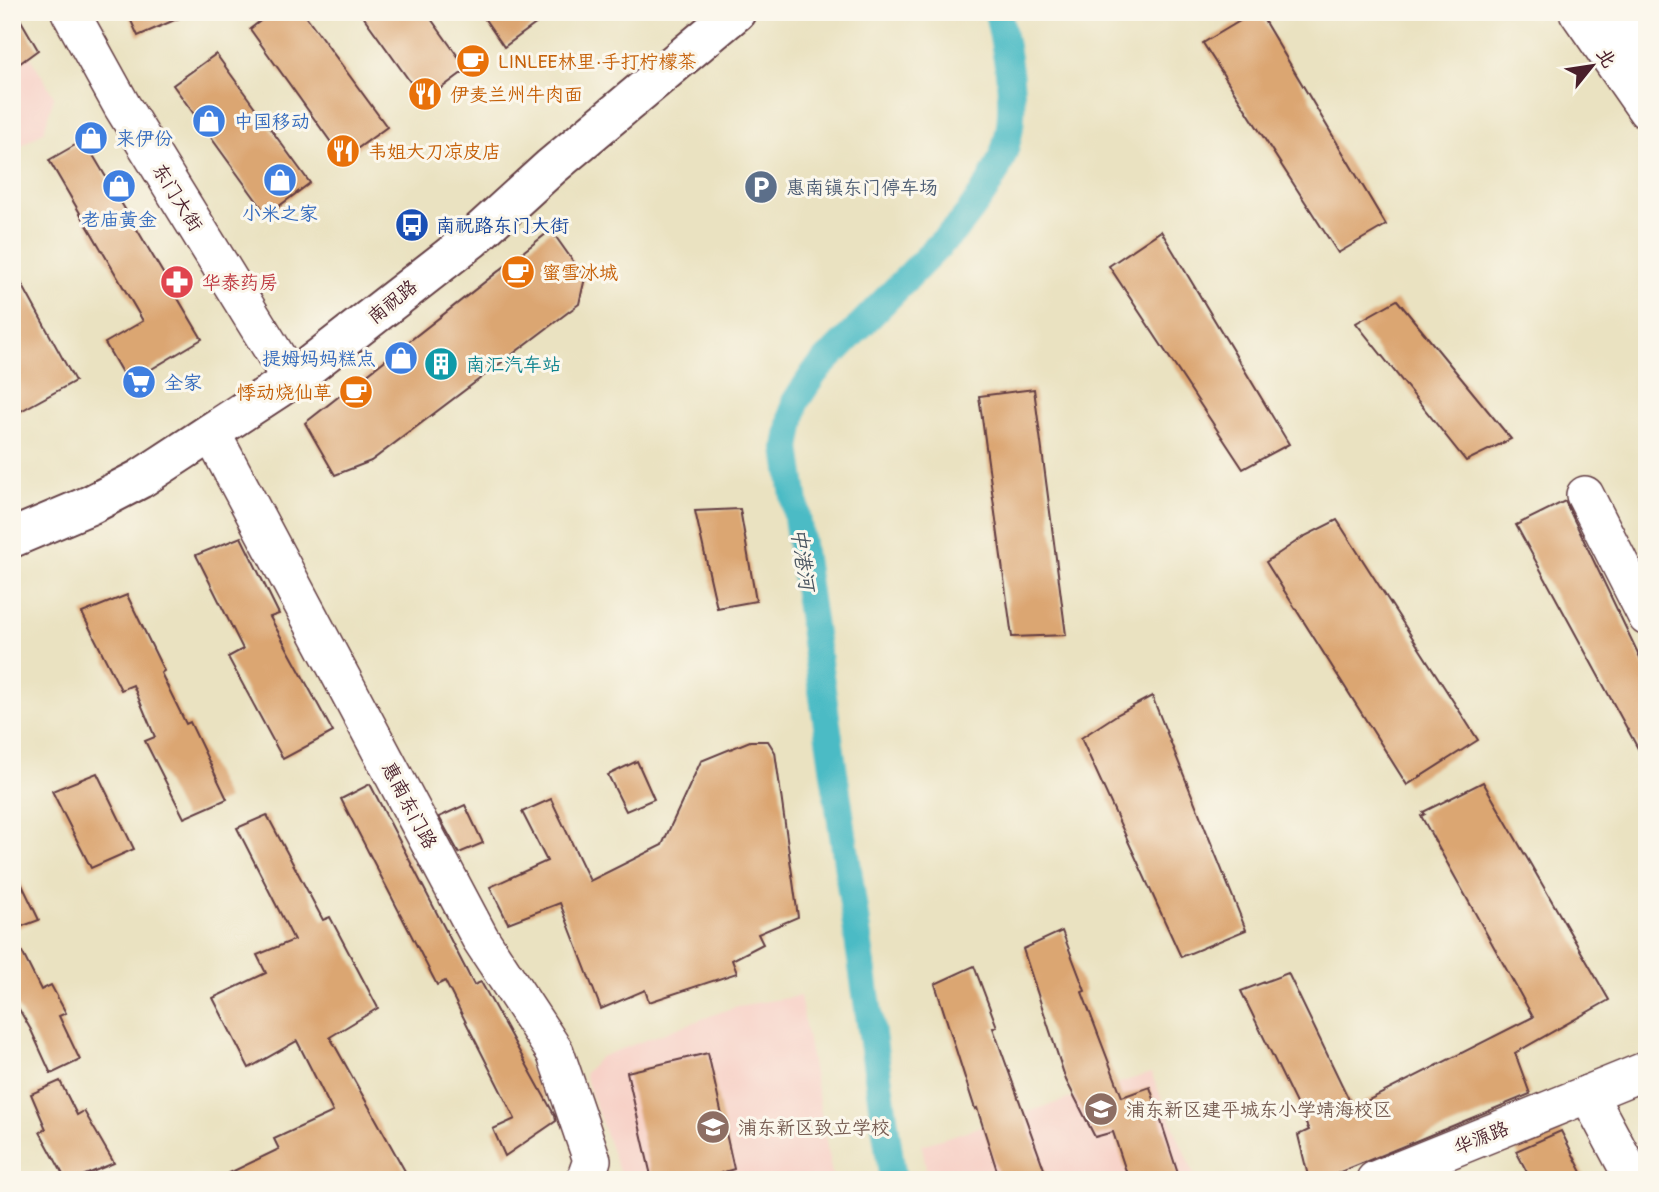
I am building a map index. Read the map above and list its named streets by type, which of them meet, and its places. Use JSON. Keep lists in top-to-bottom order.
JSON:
{
  "streets": {
    "main road": ["南祝路"],
    "street": ["东门大街", "惠南东门路", "华源路"]
  },
  "crossings": [
    ["东门大街", "南祝路"],
    ["南祝路", "惠南东门路"]
  ],
  "water": ["中港河"],
  "places": {
    "cafe": ["LINLEE林里·手打柠檬茶", "蜜雪冰城", "悸动烧仙草"],
    "restaurant": ["伊麦兰州牛肉面", "韦姐大刀凉皮店"],
    "shop": [
      "中国移动",
      "来伊份",
      "小米之家",
      "老庙黄金",
      "提姆妈妈糕点"
    ],
    "parking": ["惠南镇东门停车场"],
    "bus stop": ["南祝路东门大街"],
    "pharmacy": ["华泰药房"],
    "building": ["南汇汽车站"],
    "supermarket": ["全家"],
    "school or university": ["浦东新区建平城东小学靖海校区", "浦东新区致立学校"]
  },
  "north": "top right"
}
